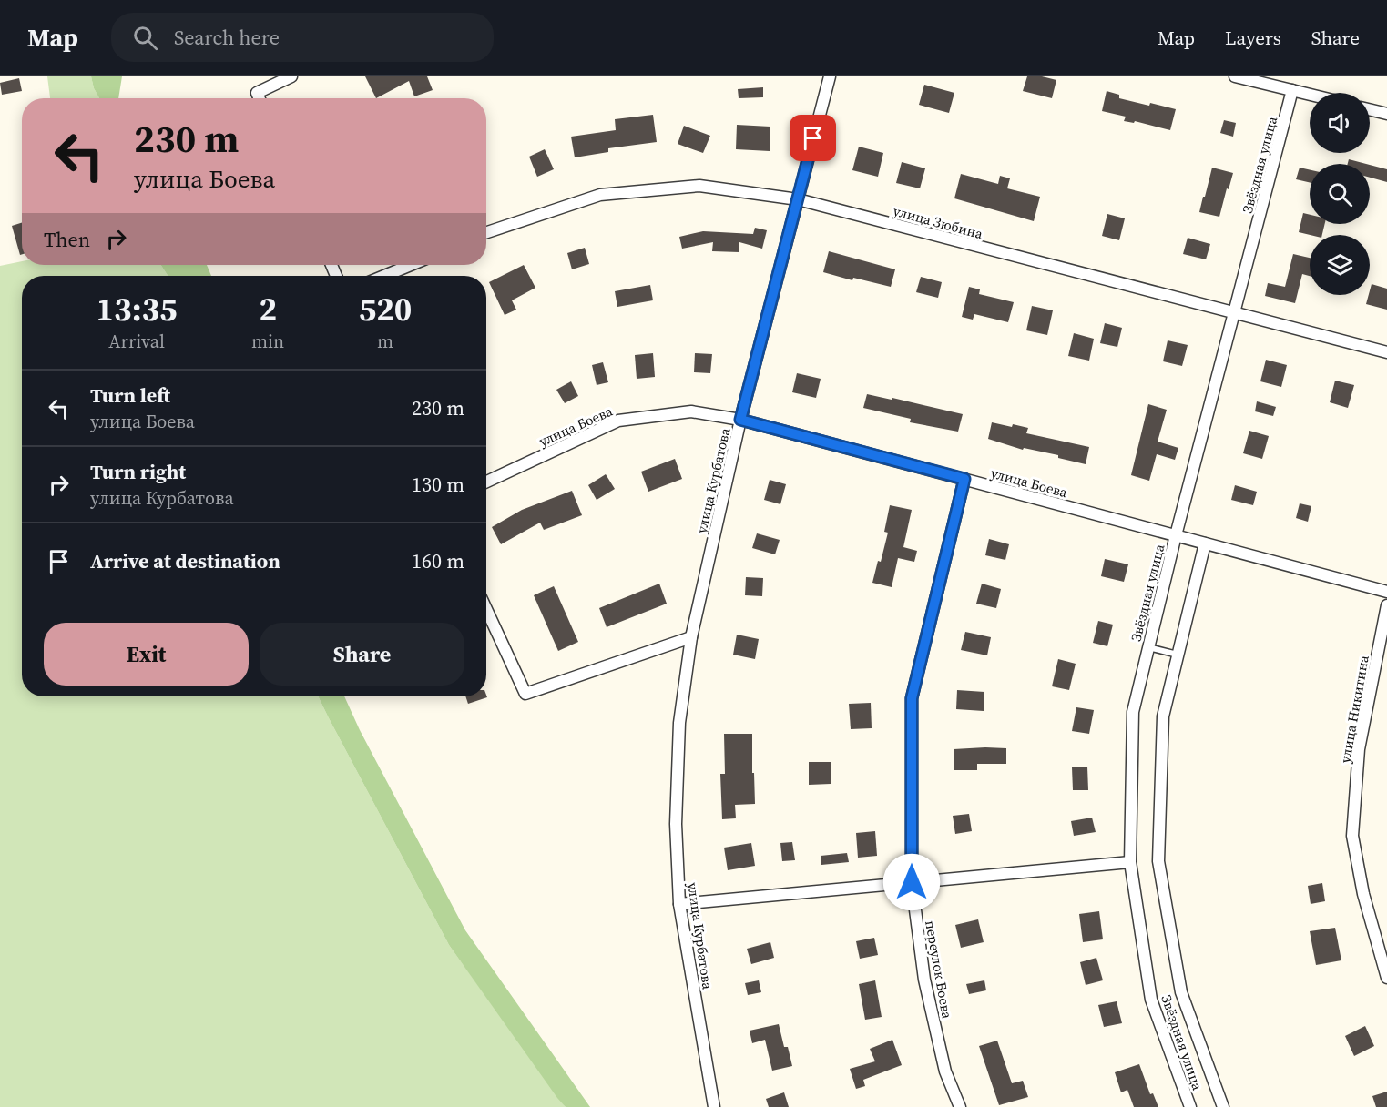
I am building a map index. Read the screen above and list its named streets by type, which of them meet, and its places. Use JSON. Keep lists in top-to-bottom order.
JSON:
{
  "streets": {
    "street": [
      "Звёздная улица",
      "улица Зюбина",
      "улица Боева",
      "улица Курбатова",
      "улица Никитина",
      "переулок Боева"
    ]
  },
  "crossings": [
    ["Звёздная улица", "улица Зюбина"],
    ["Звёздная улица", "улица Боева"],
    ["улица Зюбина", "улица Курбатова"],
    ["улица Боева", "улица Курбатова"],
    ["улица Боева", "переулок Боева"]
  ],
  "page": {
    "header": "Map",
    "search": "Search here",
    "nav": ["Map", "Layers", "Share"],
    "turn": ["230 m", "улица Боева"],
    "then": "Then",
    "eta": [
      "13:35",
      "Arrival",
      "2",
      "min",
      "520",
      "m"
    ],
    "list": [
      {
        "name": "Turn left",
        "note": "улица Боева",
        "value": "230 m"
      },
      {
        "name": "Turn right",
        "note": "улица Курбатова",
        "value": "130 m"
      },
      {
        "name": "Arrive at destination",
        "value": "160 m"
      }
    ],
    "buttons": ["Exit", "Share"]
  }
}
